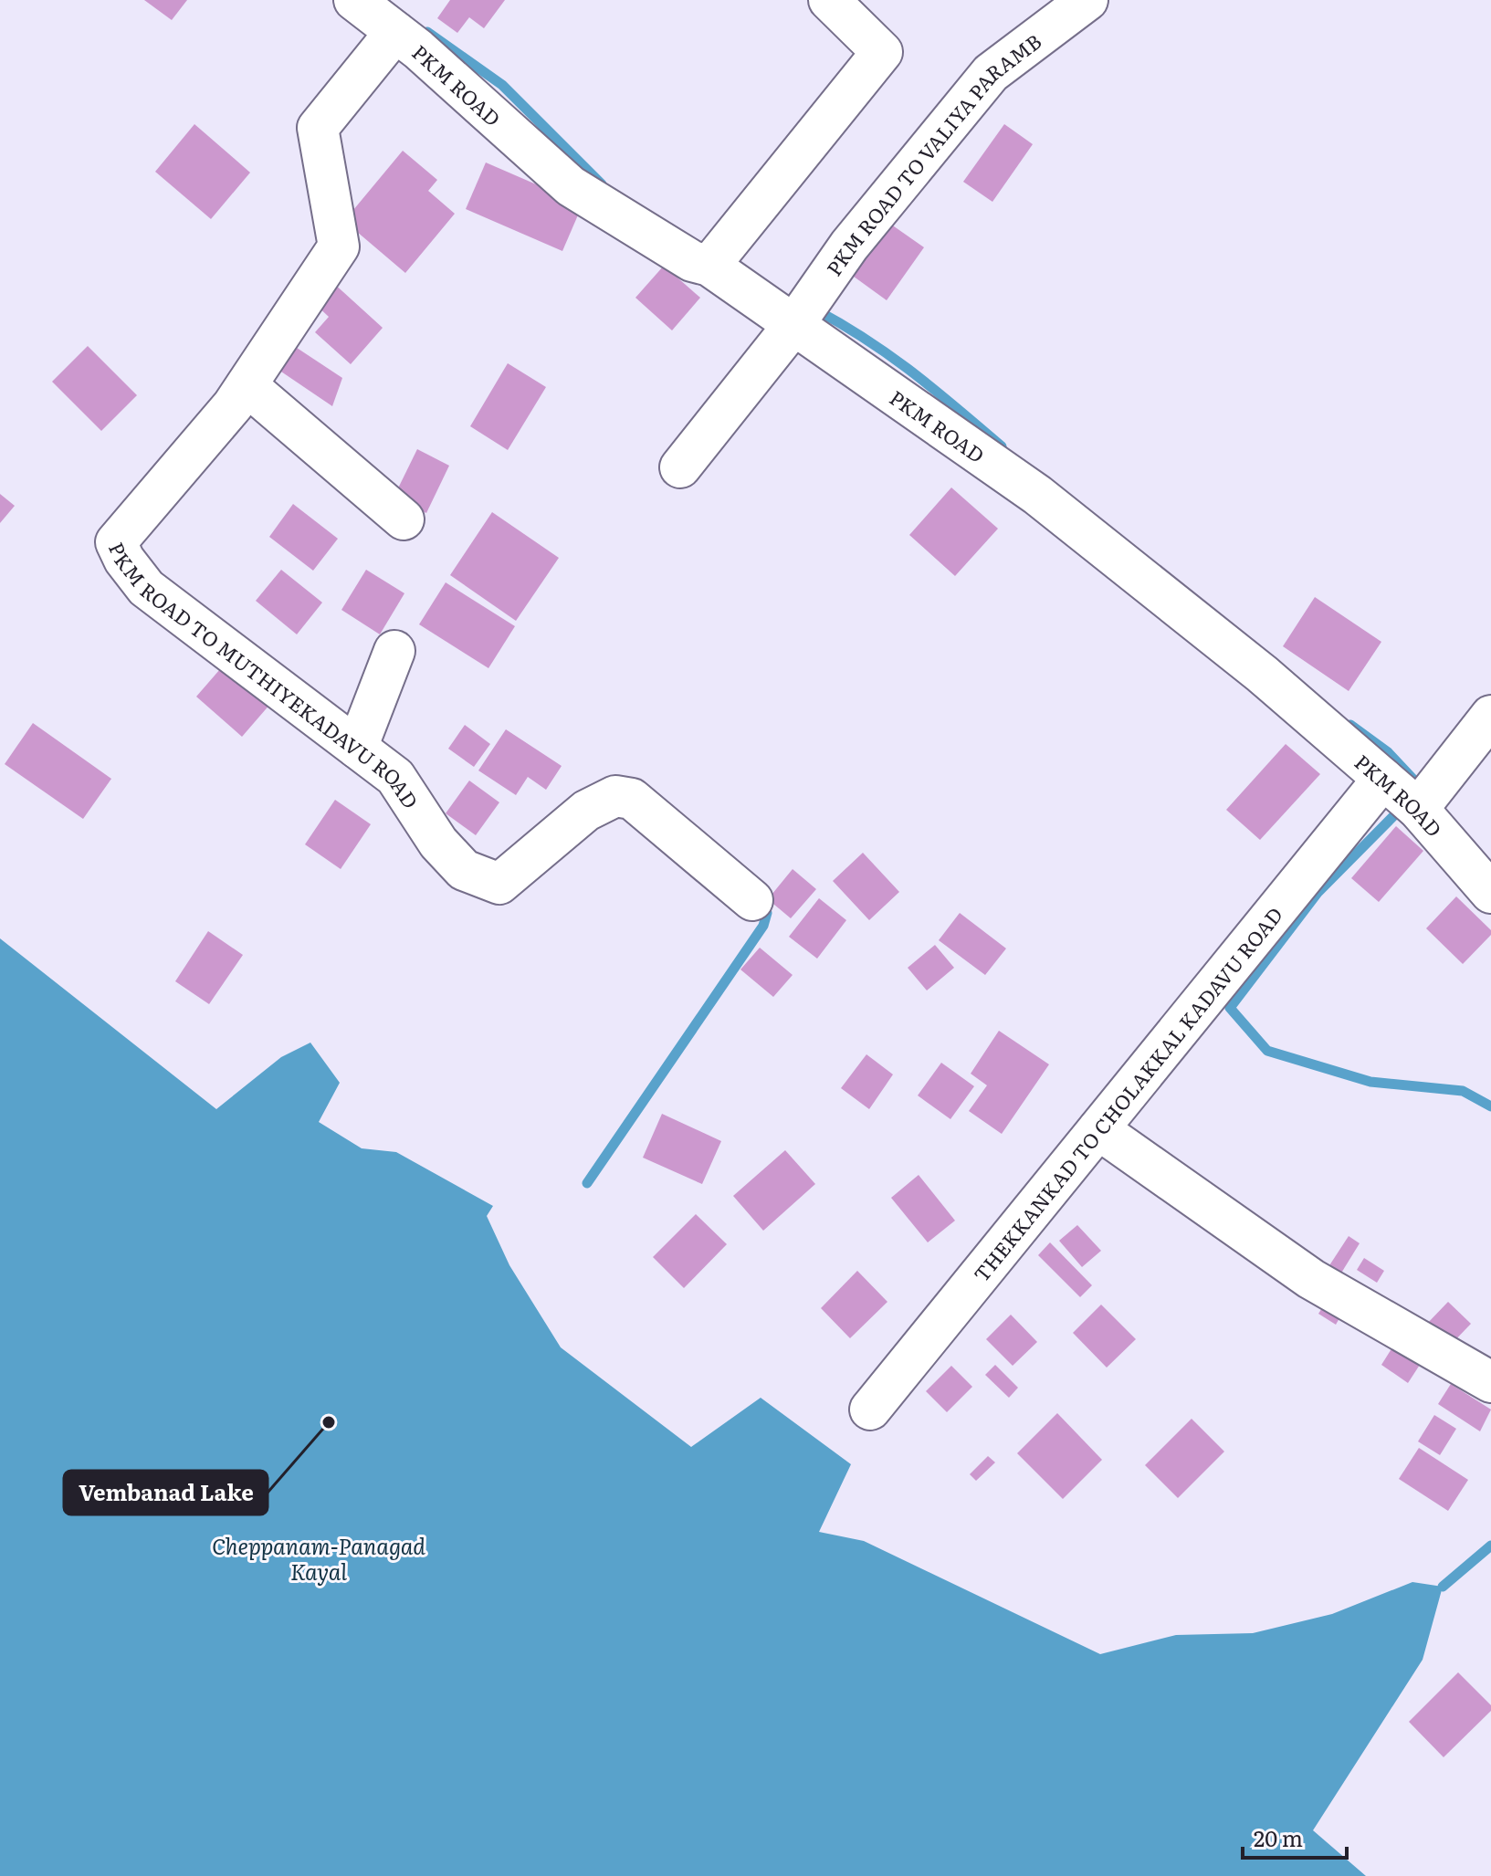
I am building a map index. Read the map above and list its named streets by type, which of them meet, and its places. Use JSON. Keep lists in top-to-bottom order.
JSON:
{
  "streets": {
    "street": [
      "PKM ROAD",
      "PKM ROAD TO VALIYA PARAMB",
      "PKM ROAD TO MUTHIYEKADAVU ROAD",
      "THEKKANKAD TO CHOLAKKAL KADAVU ROAD"
    ]
  },
  "crossings": [
    ["PKM ROAD", "PKM ROAD TO VALIYA PARAMB"],
    ["PKM ROAD", "PKM ROAD TO MUTHIYEKADAVU ROAD"],
    ["PKM ROAD", "THEKKANKAD TO CHOLAKKAL KADAVU ROAD"]
  ],
  "water": ["Cheppanam-Panagad Kayal"],
  "places": ["Vembanad Lake"],
  "scale_bar": "20 m"
}
